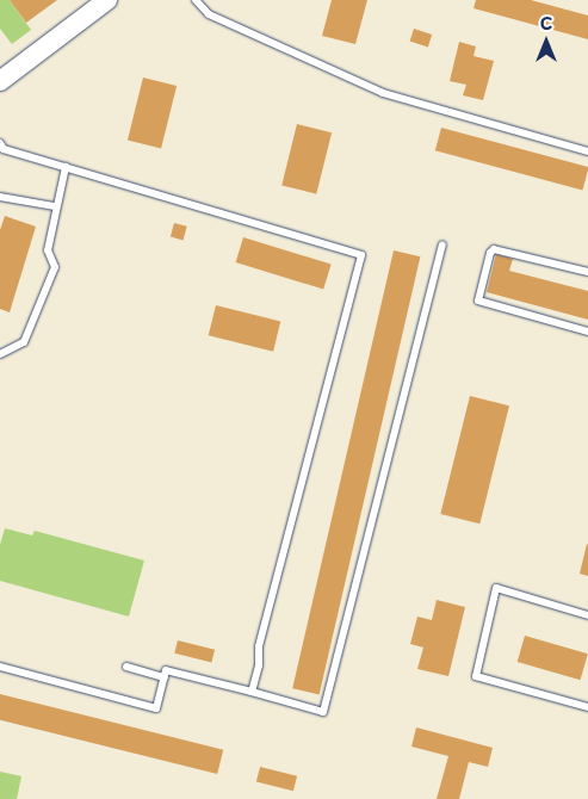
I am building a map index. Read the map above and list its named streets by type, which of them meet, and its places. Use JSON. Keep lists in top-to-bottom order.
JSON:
{
  "north": "top"
}
